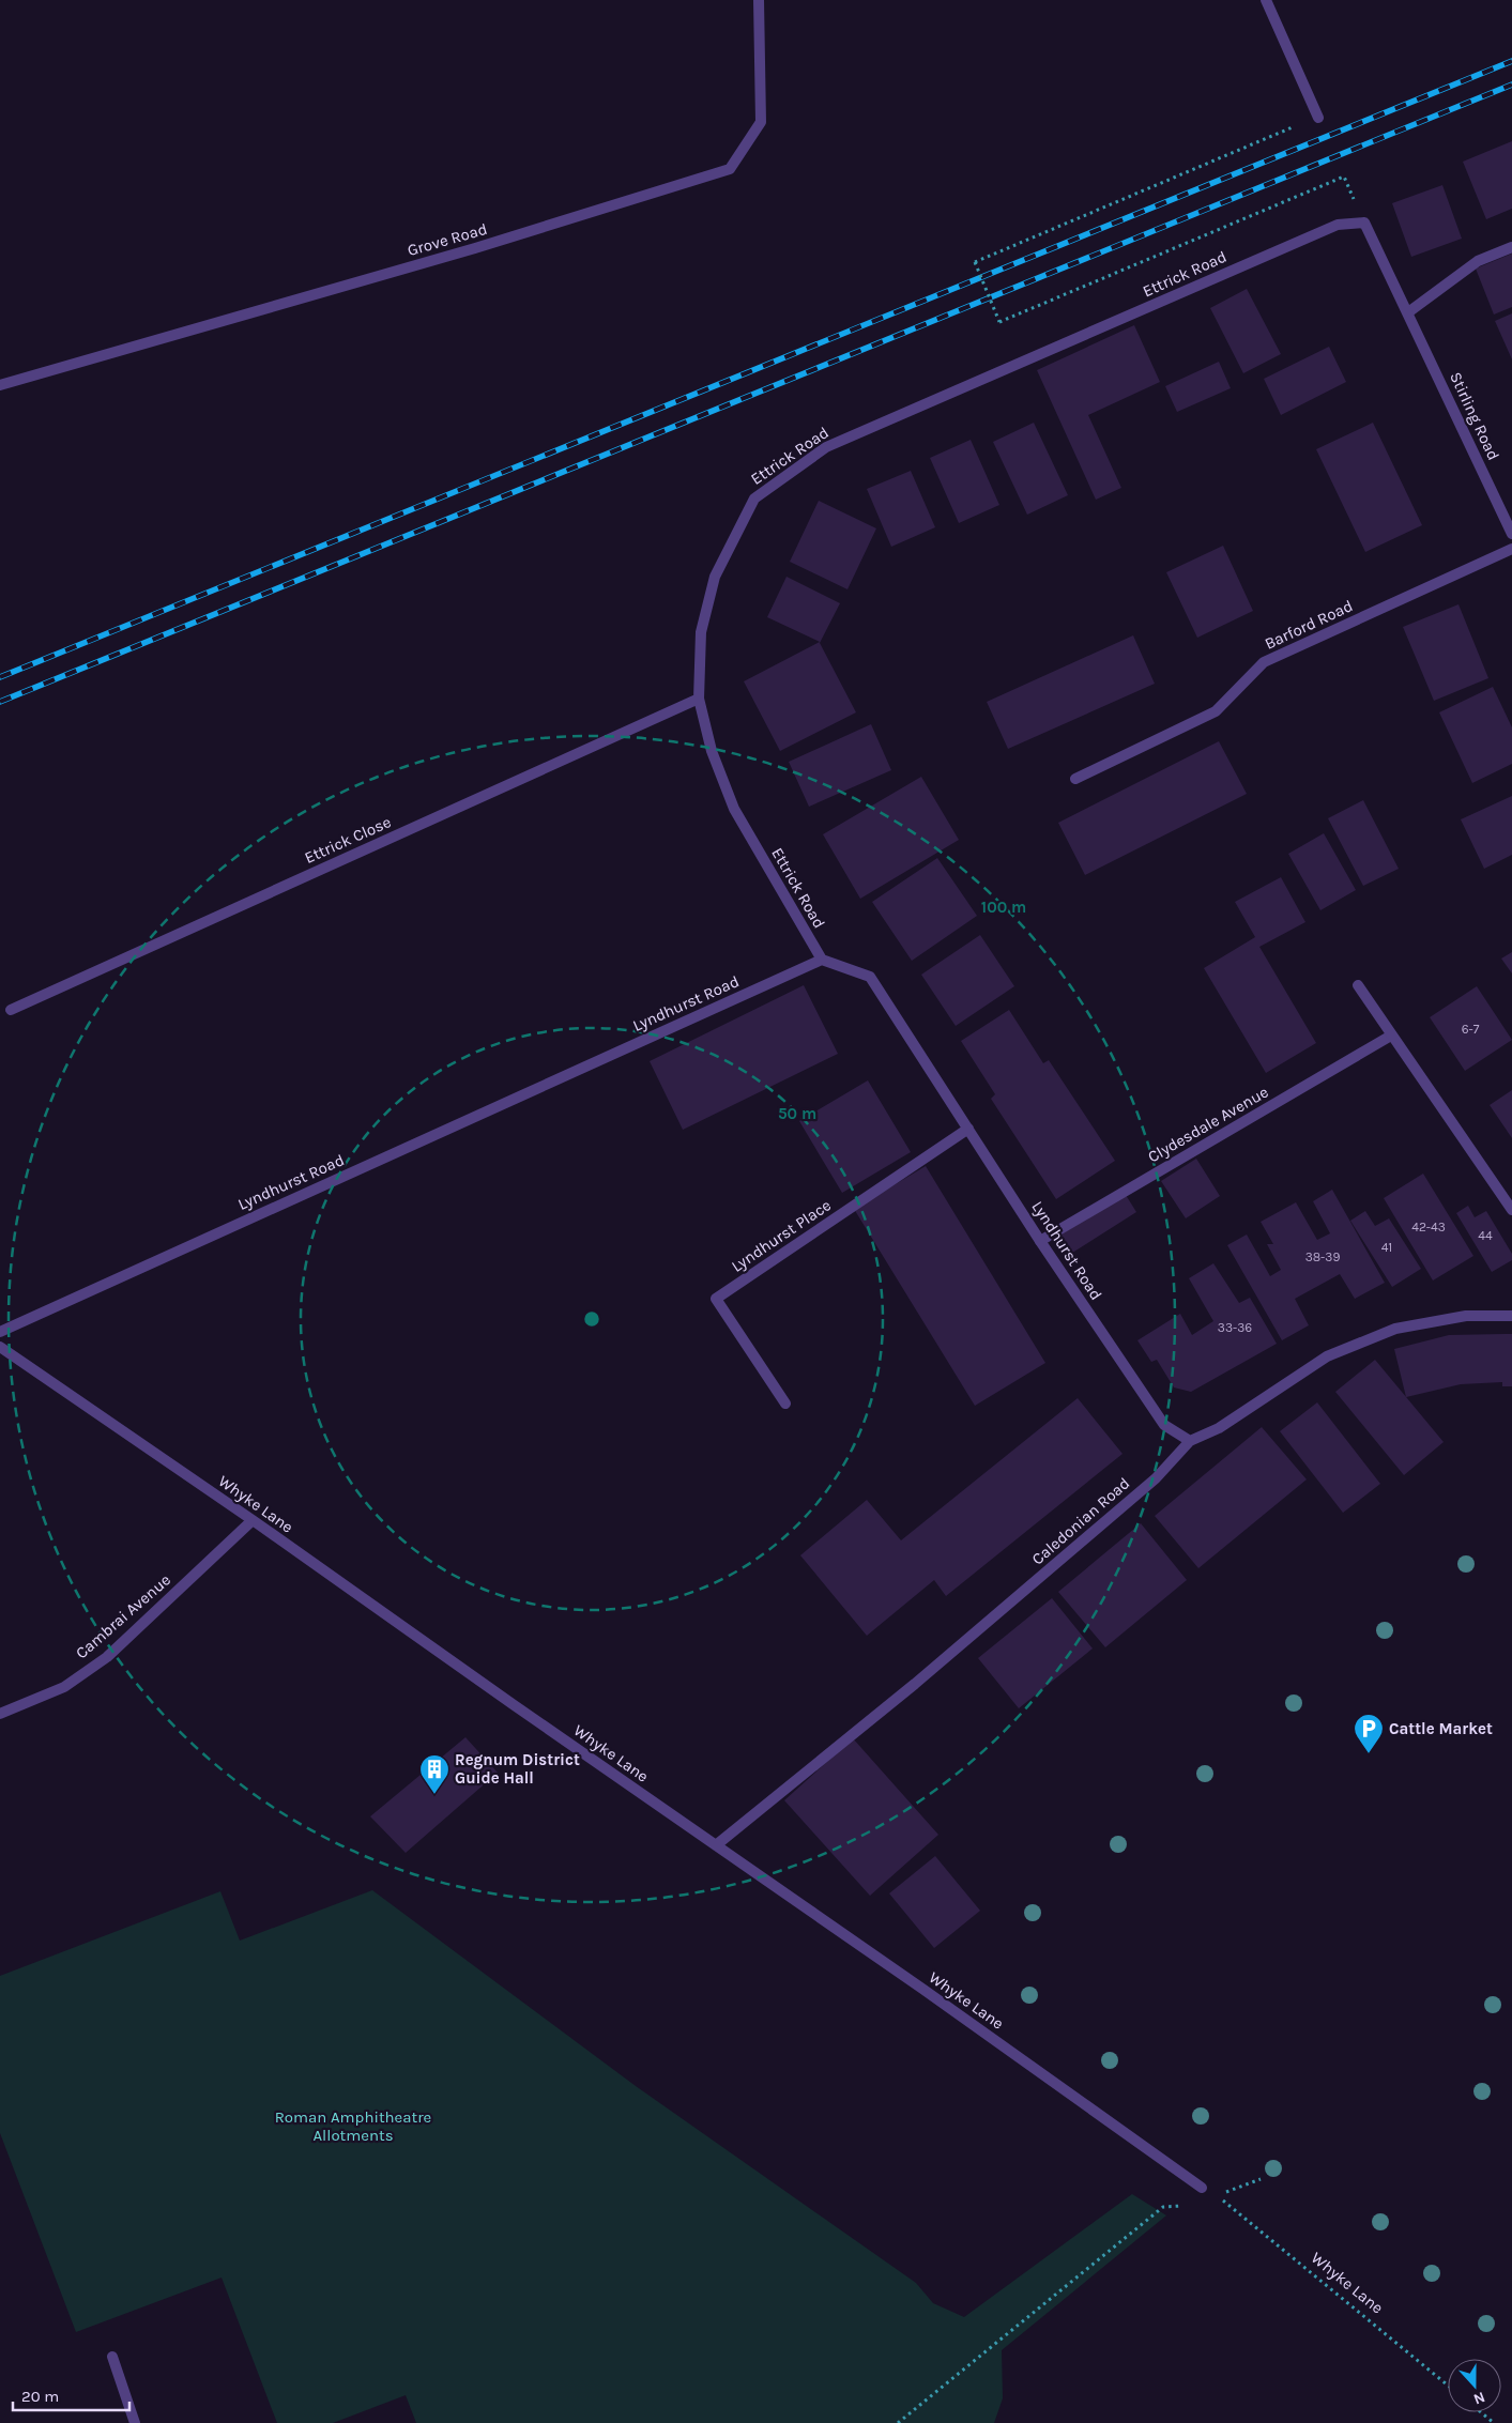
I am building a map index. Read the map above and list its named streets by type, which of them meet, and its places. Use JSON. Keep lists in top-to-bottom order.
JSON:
{
  "streets": {
    "street": [
      "Grove Road",
      "Ettrick Road",
      "Stirling Road",
      "Barford Road",
      "Ettrick Close",
      "Lyndhurst Road",
      "Clydesdale Avenue",
      "Lyndhurst Place",
      "Whyke Lane",
      "Caledonian Road",
      "Cambrai Avenue"
    ]
  },
  "crossings": [
    ["Ettrick Road", "Stirling Road"],
    ["Ettrick Road", "Ettrick Close"],
    ["Ettrick Road", "Lyndhurst Road"],
    ["Lyndhurst Road", "Clydesdale Avenue"],
    ["Lyndhurst Road", "Lyndhurst Place"],
    ["Lyndhurst Road", "Caledonian Road"],
    ["Whyke Lane", "Caledonian Road"],
    ["Whyke Lane", "Cambrai Avenue"]
  ],
  "parks": ["Roman Amphitheatre Allotments"],
  "places": {
    "parking": ["Cattle Market"],
    "building": ["Regnum District Guide Hall"]
  },
  "house_numbers": [
    "6-7",
    "42-43",
    "44",
    "41",
    "38-39",
    "33-36"
  ],
  "scale_bar": "20 m",
  "north": "bottom",
  "rings": ["100 m", "50 m"]
}
